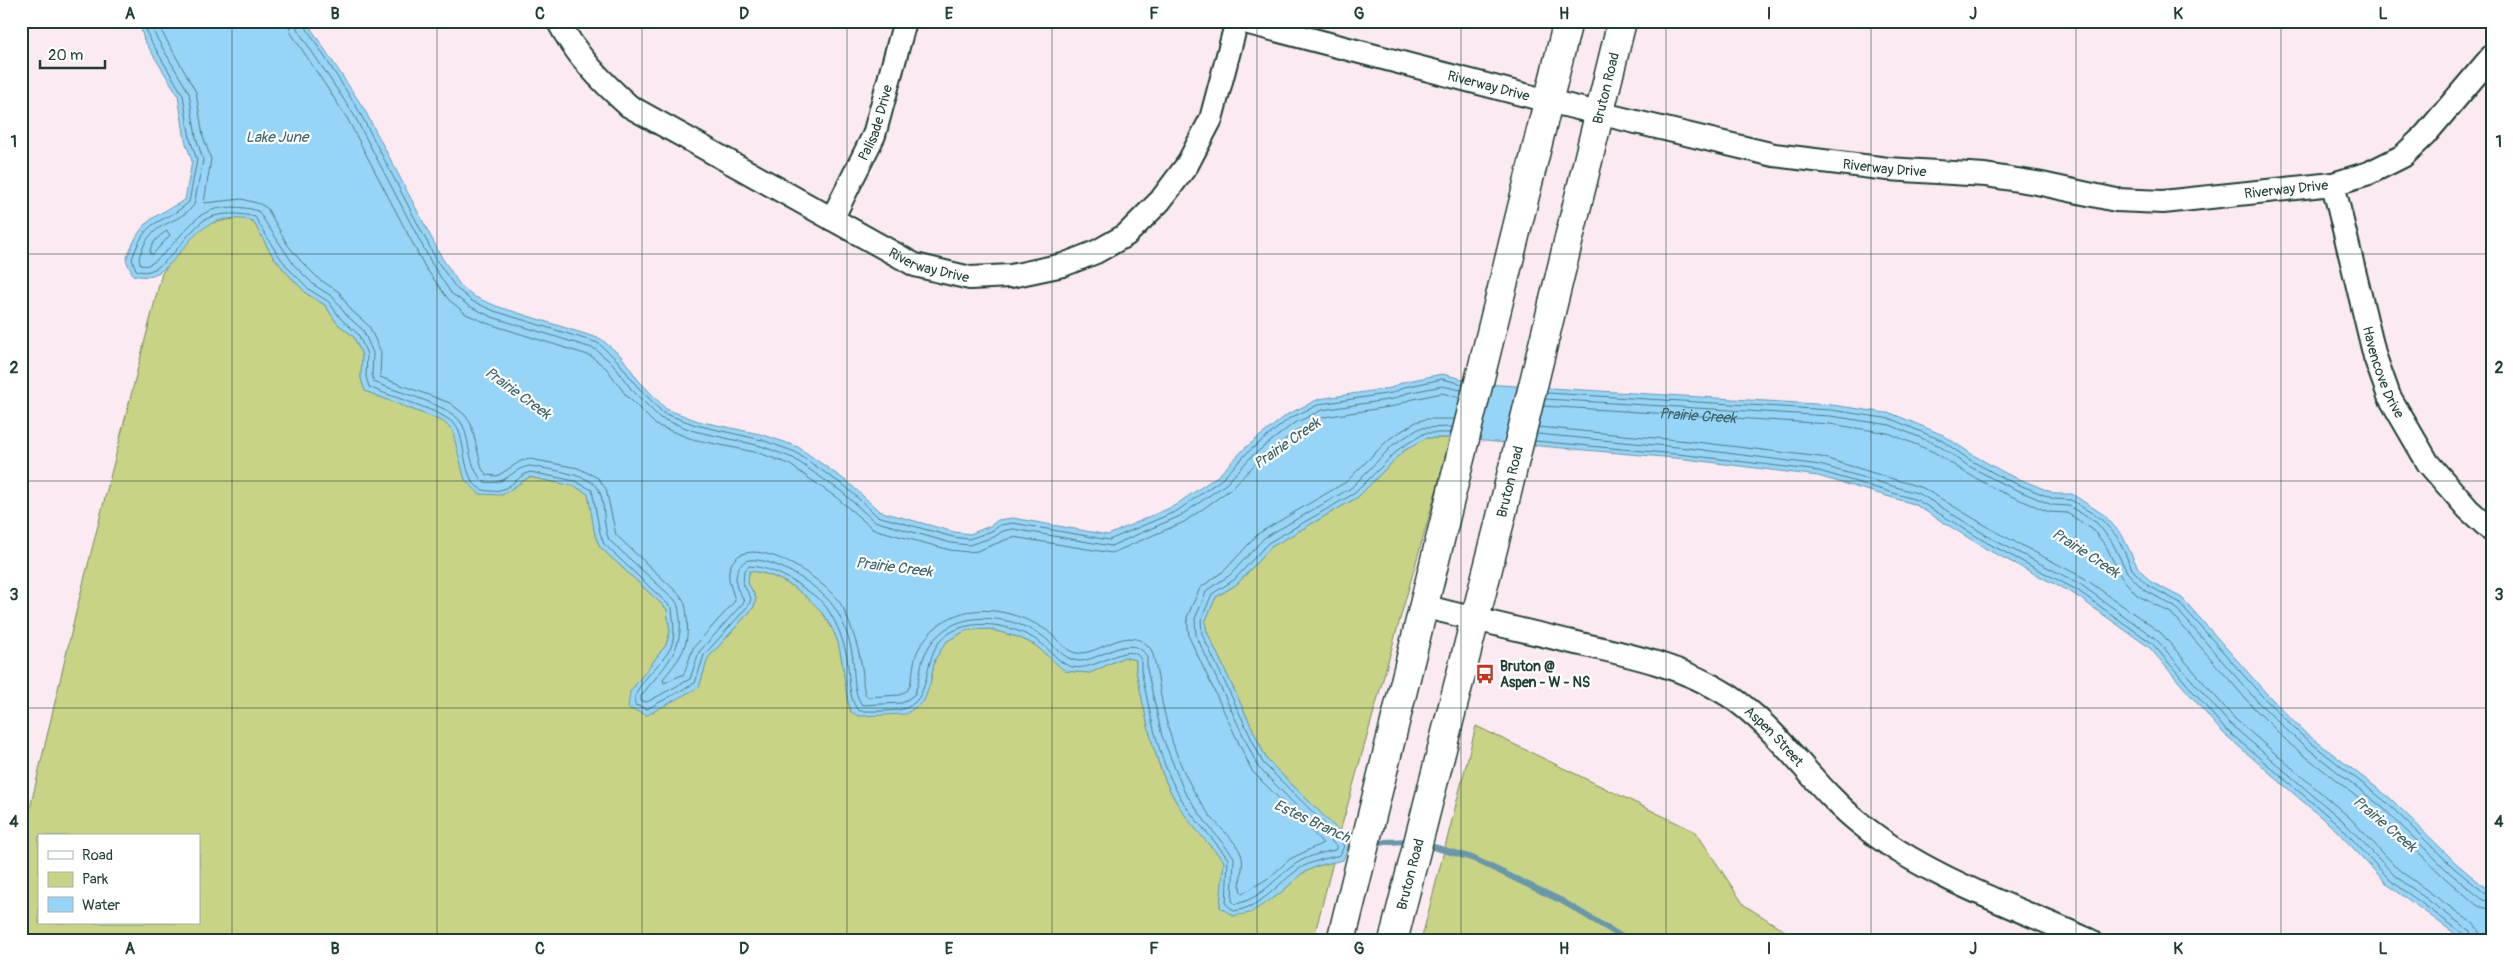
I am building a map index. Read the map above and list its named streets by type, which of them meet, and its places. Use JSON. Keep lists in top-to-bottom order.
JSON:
{
  "streets": {
    "main road": ["Bruton Road"],
    "street": [
      "Riverway Drive",
      "Palisade Drive",
      "Havencove Drive",
      "Aspen Street"
    ]
  },
  "crossings": [
    ["Riverway Drive", "Bruton Road"],
    ["Riverway Drive", "Palisade Drive"],
    ["Riverway Drive", "Havencove Drive"],
    ["Bruton Road", "Aspen Street"]
  ],
  "water": ["Lake June", "Prairie Creek", "Estes Branch"],
  "places": {
    "bus stop": ["Bruton @ Aspen - W - NS"]
  },
  "legend": ["Road", "Park", "Water"],
  "scale_bar": "20 m",
  "grid": {
    "columns": [
      "A",
      "B",
      "C",
      "D",
      "E",
      "F",
      "G",
      "H",
      "I",
      "J",
      "K",
      "L"
    ],
    "rows": [
      "1",
      "2",
      "3",
      "4"
    ]
  }
}
